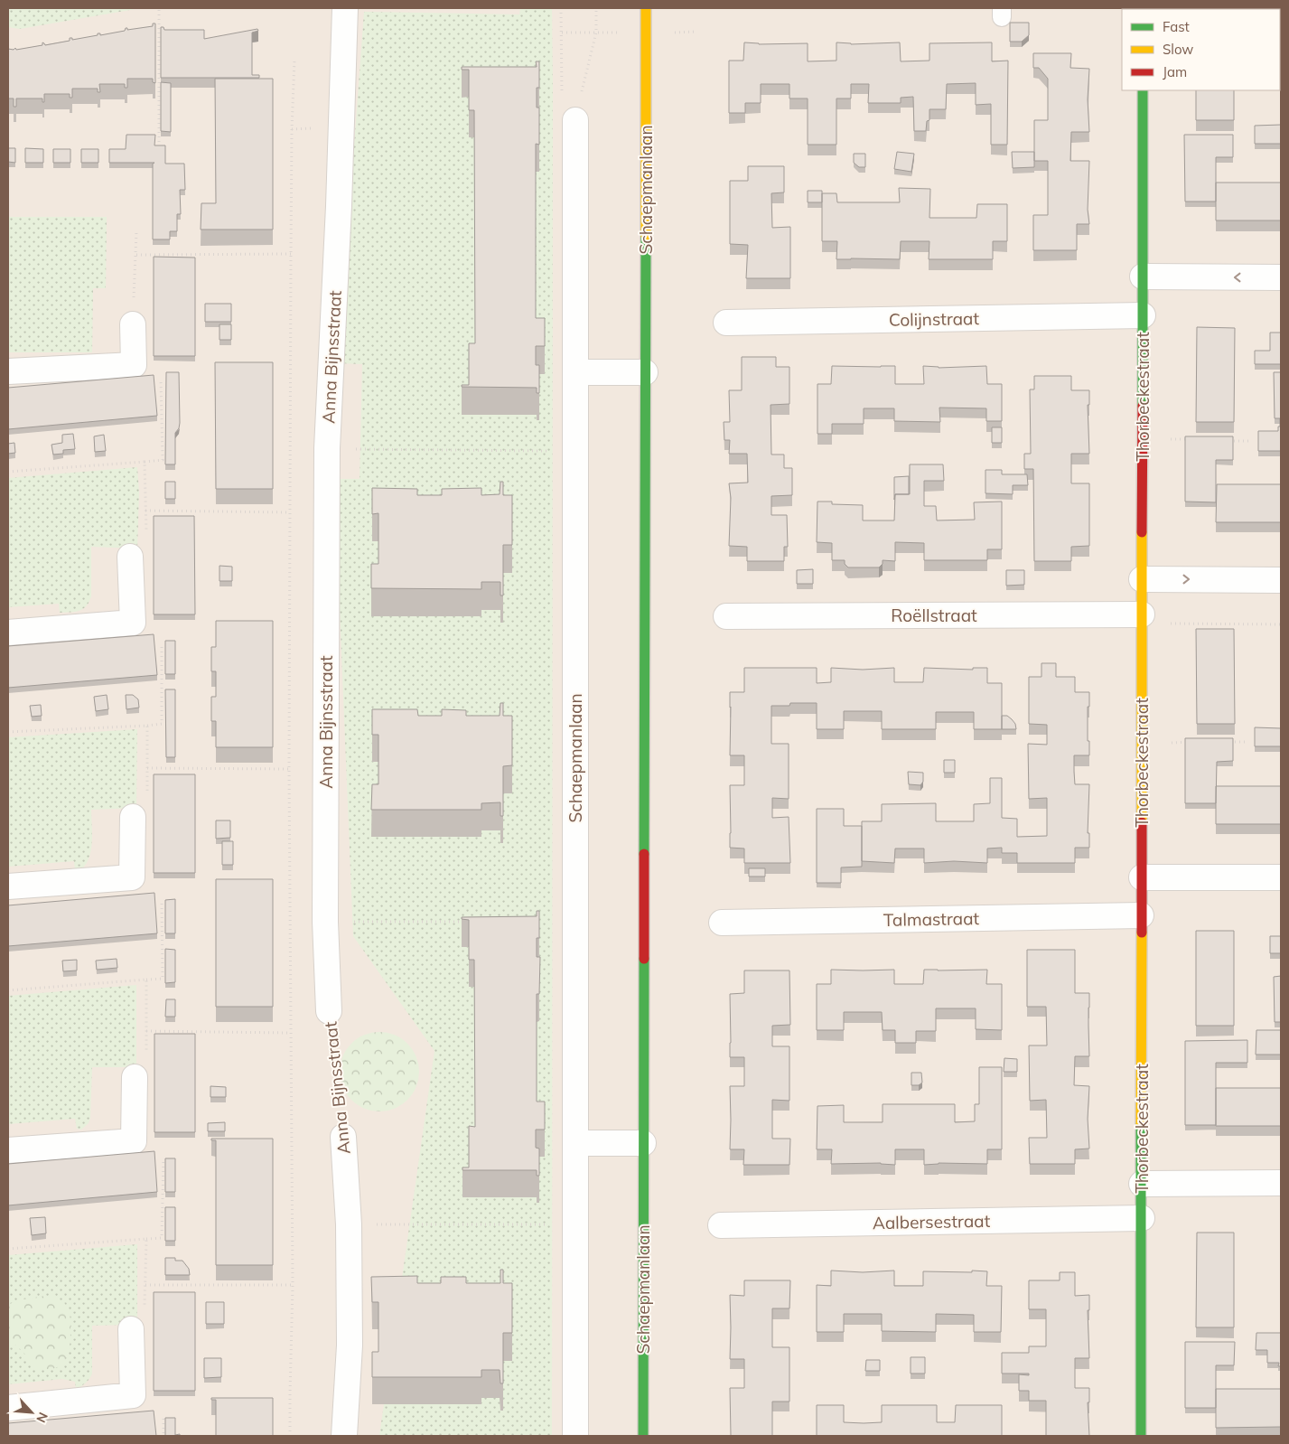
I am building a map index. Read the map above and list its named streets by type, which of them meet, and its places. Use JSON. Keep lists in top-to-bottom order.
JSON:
{
  "streets": {
    "street": [
      "Schaepmanlaan",
      "Colijnstraat",
      "Anna Bijnsstraat",
      "Thorbeckestraat",
      "Roëllstraat",
      "Talmastraat",
      "Aalbersestraat"
    ]
  },
  "crossings": [
    ["Colijnstraat", "Thorbeckestraat"],
    ["Thorbeckestraat", "Roëllstraat"],
    ["Thorbeckestraat", "Talmastraat"],
    ["Thorbeckestraat", "Aalbersestraat"]
  ],
  "legend": ["Fast", "Slow", "Jam"],
  "north": "bottom right"
}
